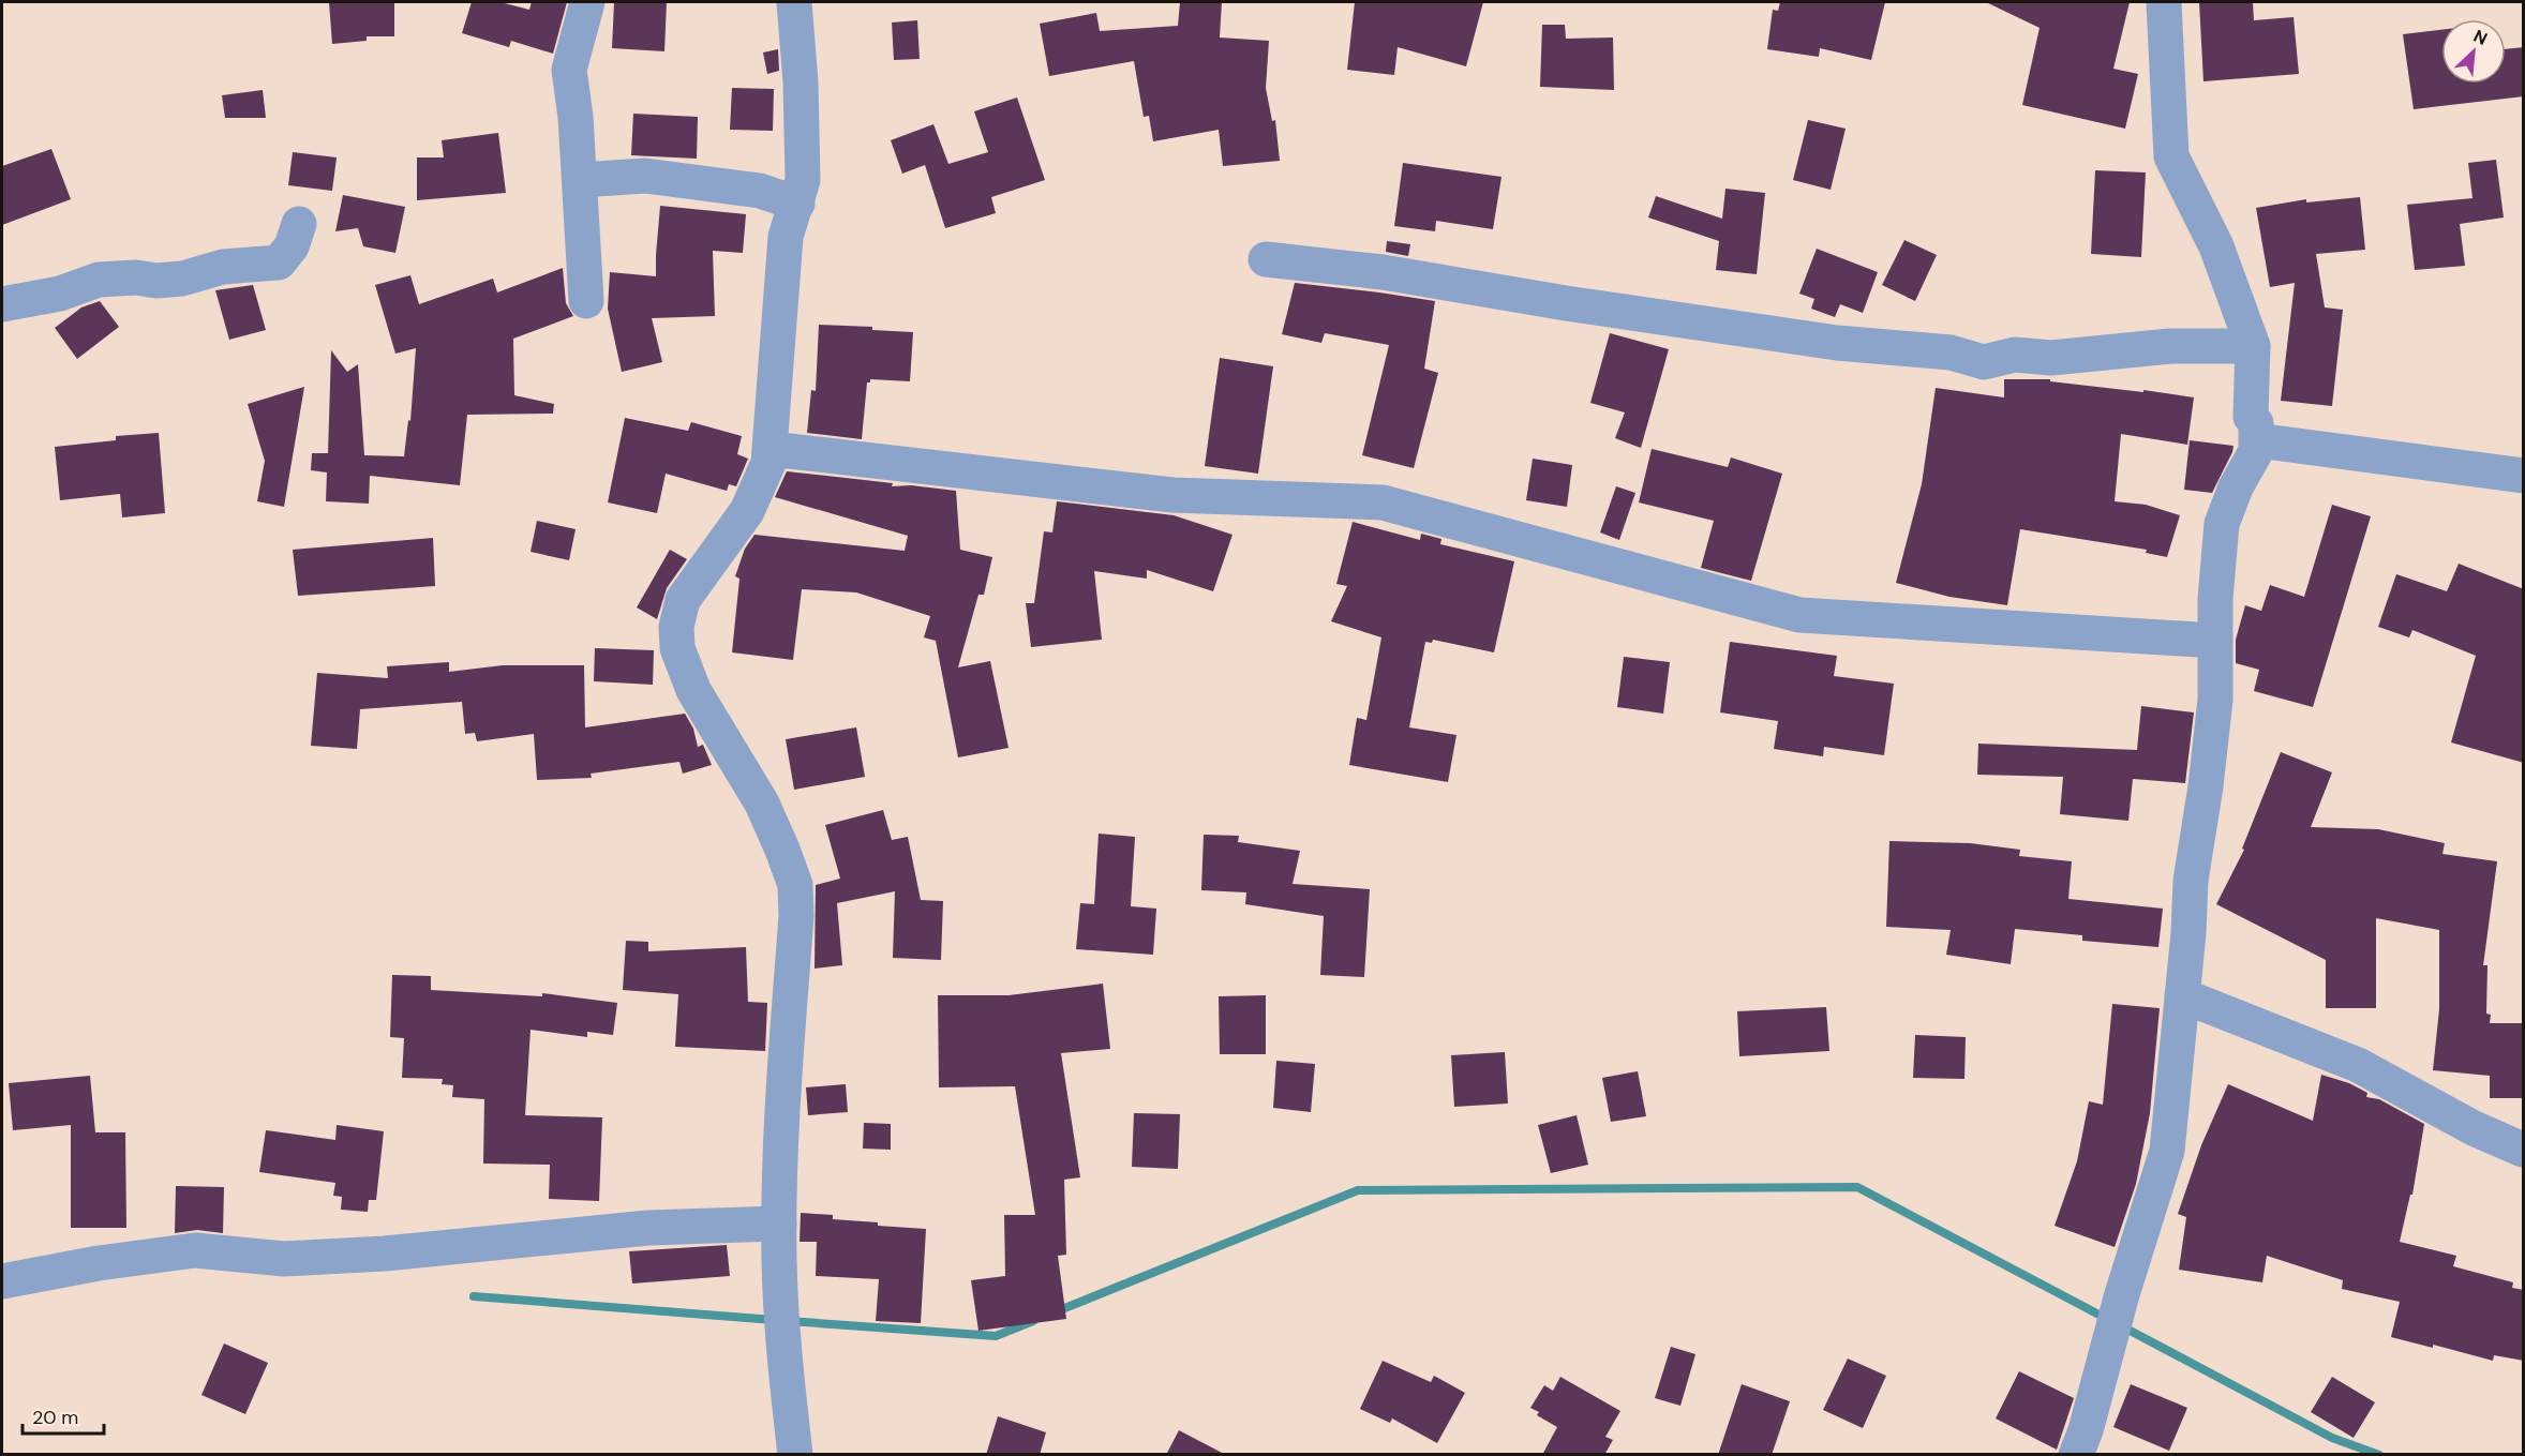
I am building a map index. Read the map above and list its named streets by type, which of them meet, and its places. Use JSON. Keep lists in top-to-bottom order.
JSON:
{
  "scale_bar": "20 m",
  "north": "top right"
}
